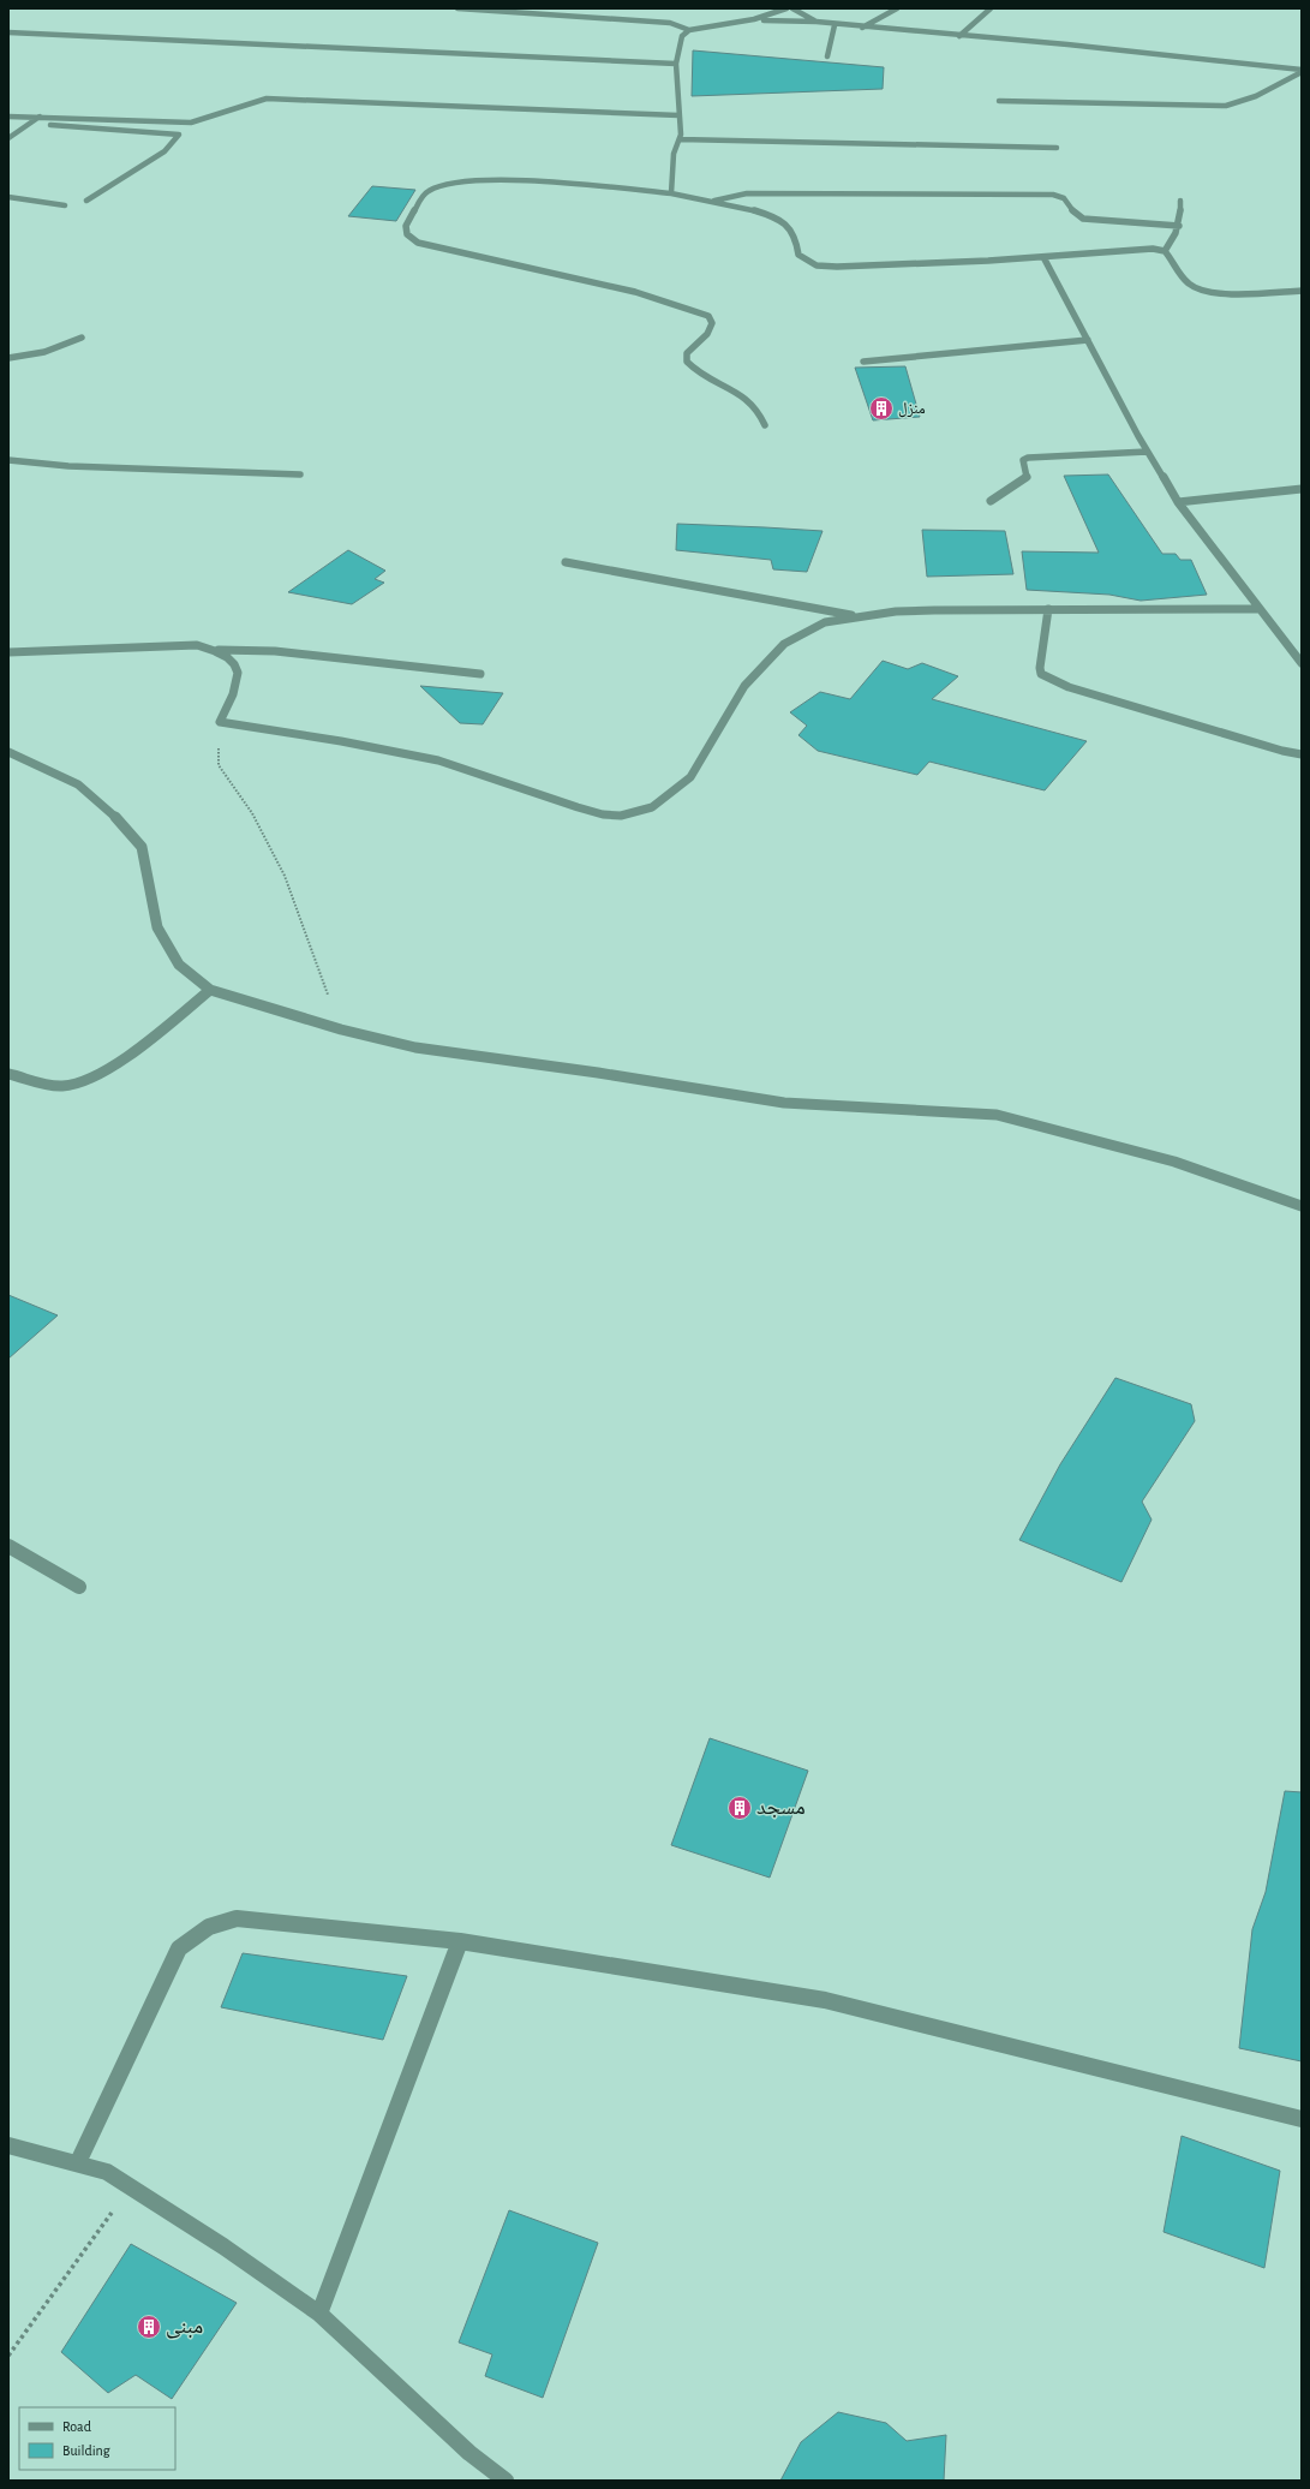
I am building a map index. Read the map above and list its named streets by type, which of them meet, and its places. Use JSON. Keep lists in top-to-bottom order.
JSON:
{
  "places": {
    "building": ["منزل", "مسجد", "مبنى"]
  },
  "legend": ["Road", "Building"]
}
